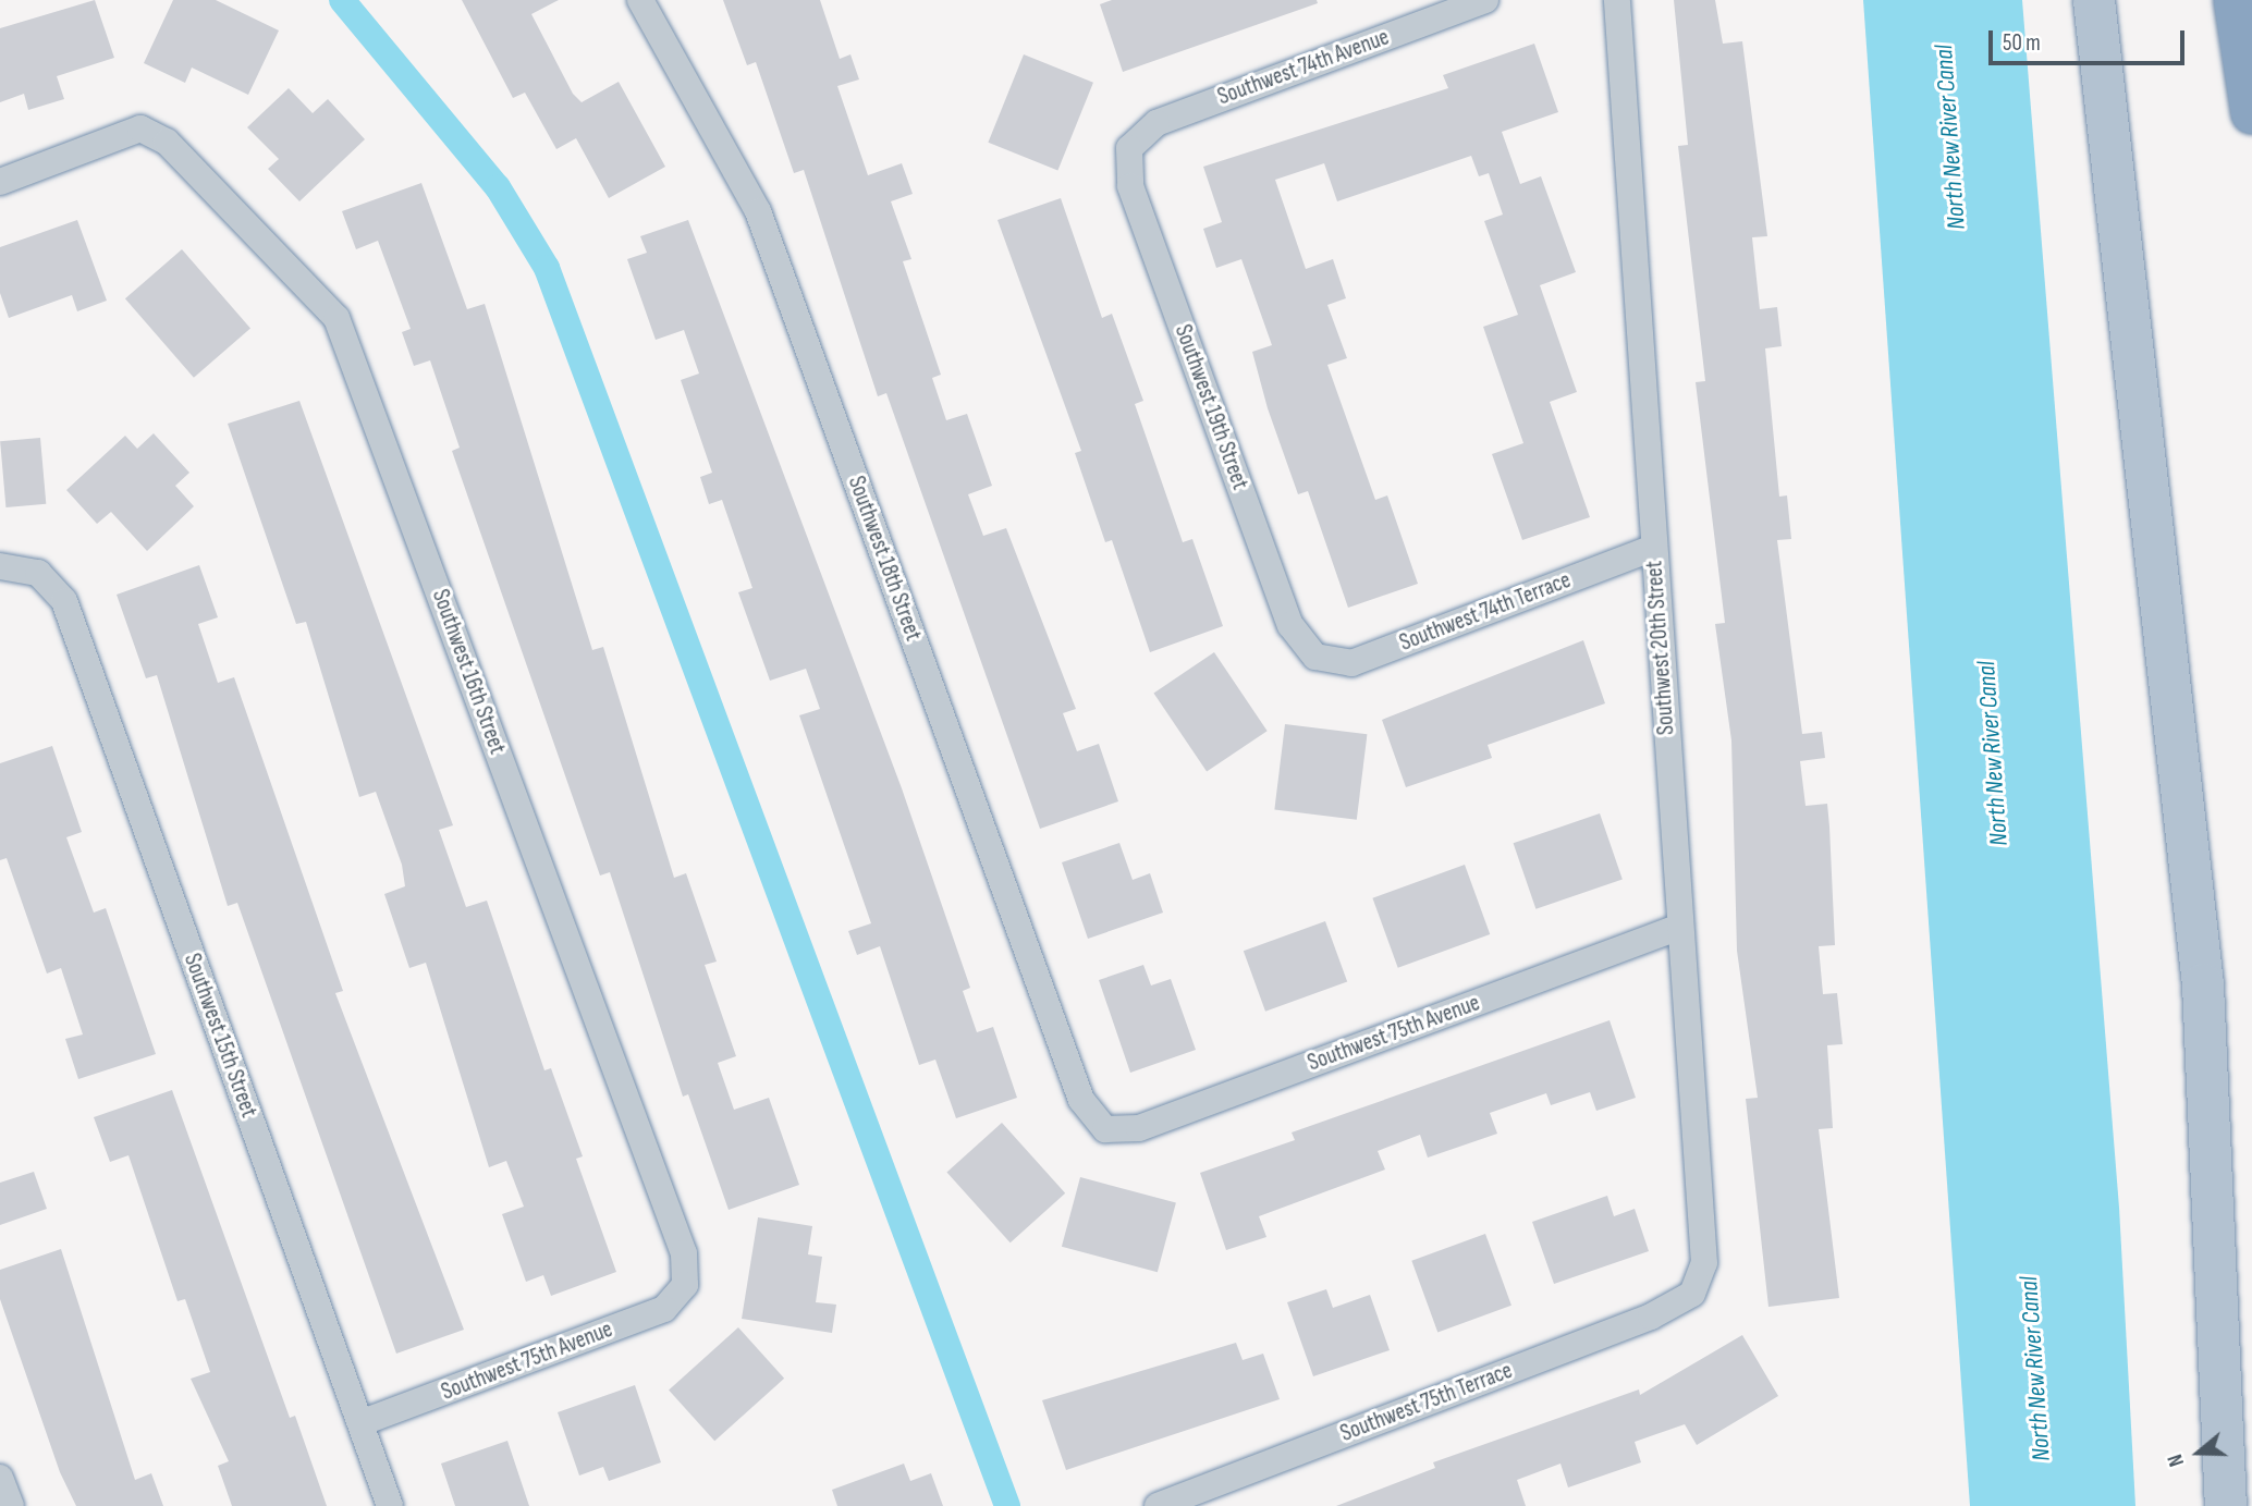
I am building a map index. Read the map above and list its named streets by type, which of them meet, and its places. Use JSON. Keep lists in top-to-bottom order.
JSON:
{
  "streets": {
    "street": [
      "Southwest 74th Avenue",
      "Southwest 19th Street",
      "Southwest 18th Street",
      "Southwest 74th Terrace",
      "Southwest 20th Street",
      "Southwest 16th Street",
      "Southwest 75th Avenue",
      "Southwest 15th Street",
      "Southwest 75th Terrace"
    ]
  },
  "crossings": [
    ["Southwest 74th Avenue", "Southwest 19th Street"],
    ["Southwest 19th Street", "Southwest 74th Terrace"],
    ["Southwest 18th Street", "Southwest 75th Avenue"],
    ["Southwest 74th Terrace", "Southwest 20th Street"],
    ["Southwest 20th Street", "Southwest 75th Avenue"],
    ["Southwest 20th Street", "Southwest 75th Terrace"],
    ["Southwest 16th Street", "Southwest 75th Avenue"],
    ["Southwest 75th Avenue", "Southwest 15th Street"]
  ],
  "water": ["North New River Canal"],
  "scale_bar": "50 m",
  "north": "left"
}
